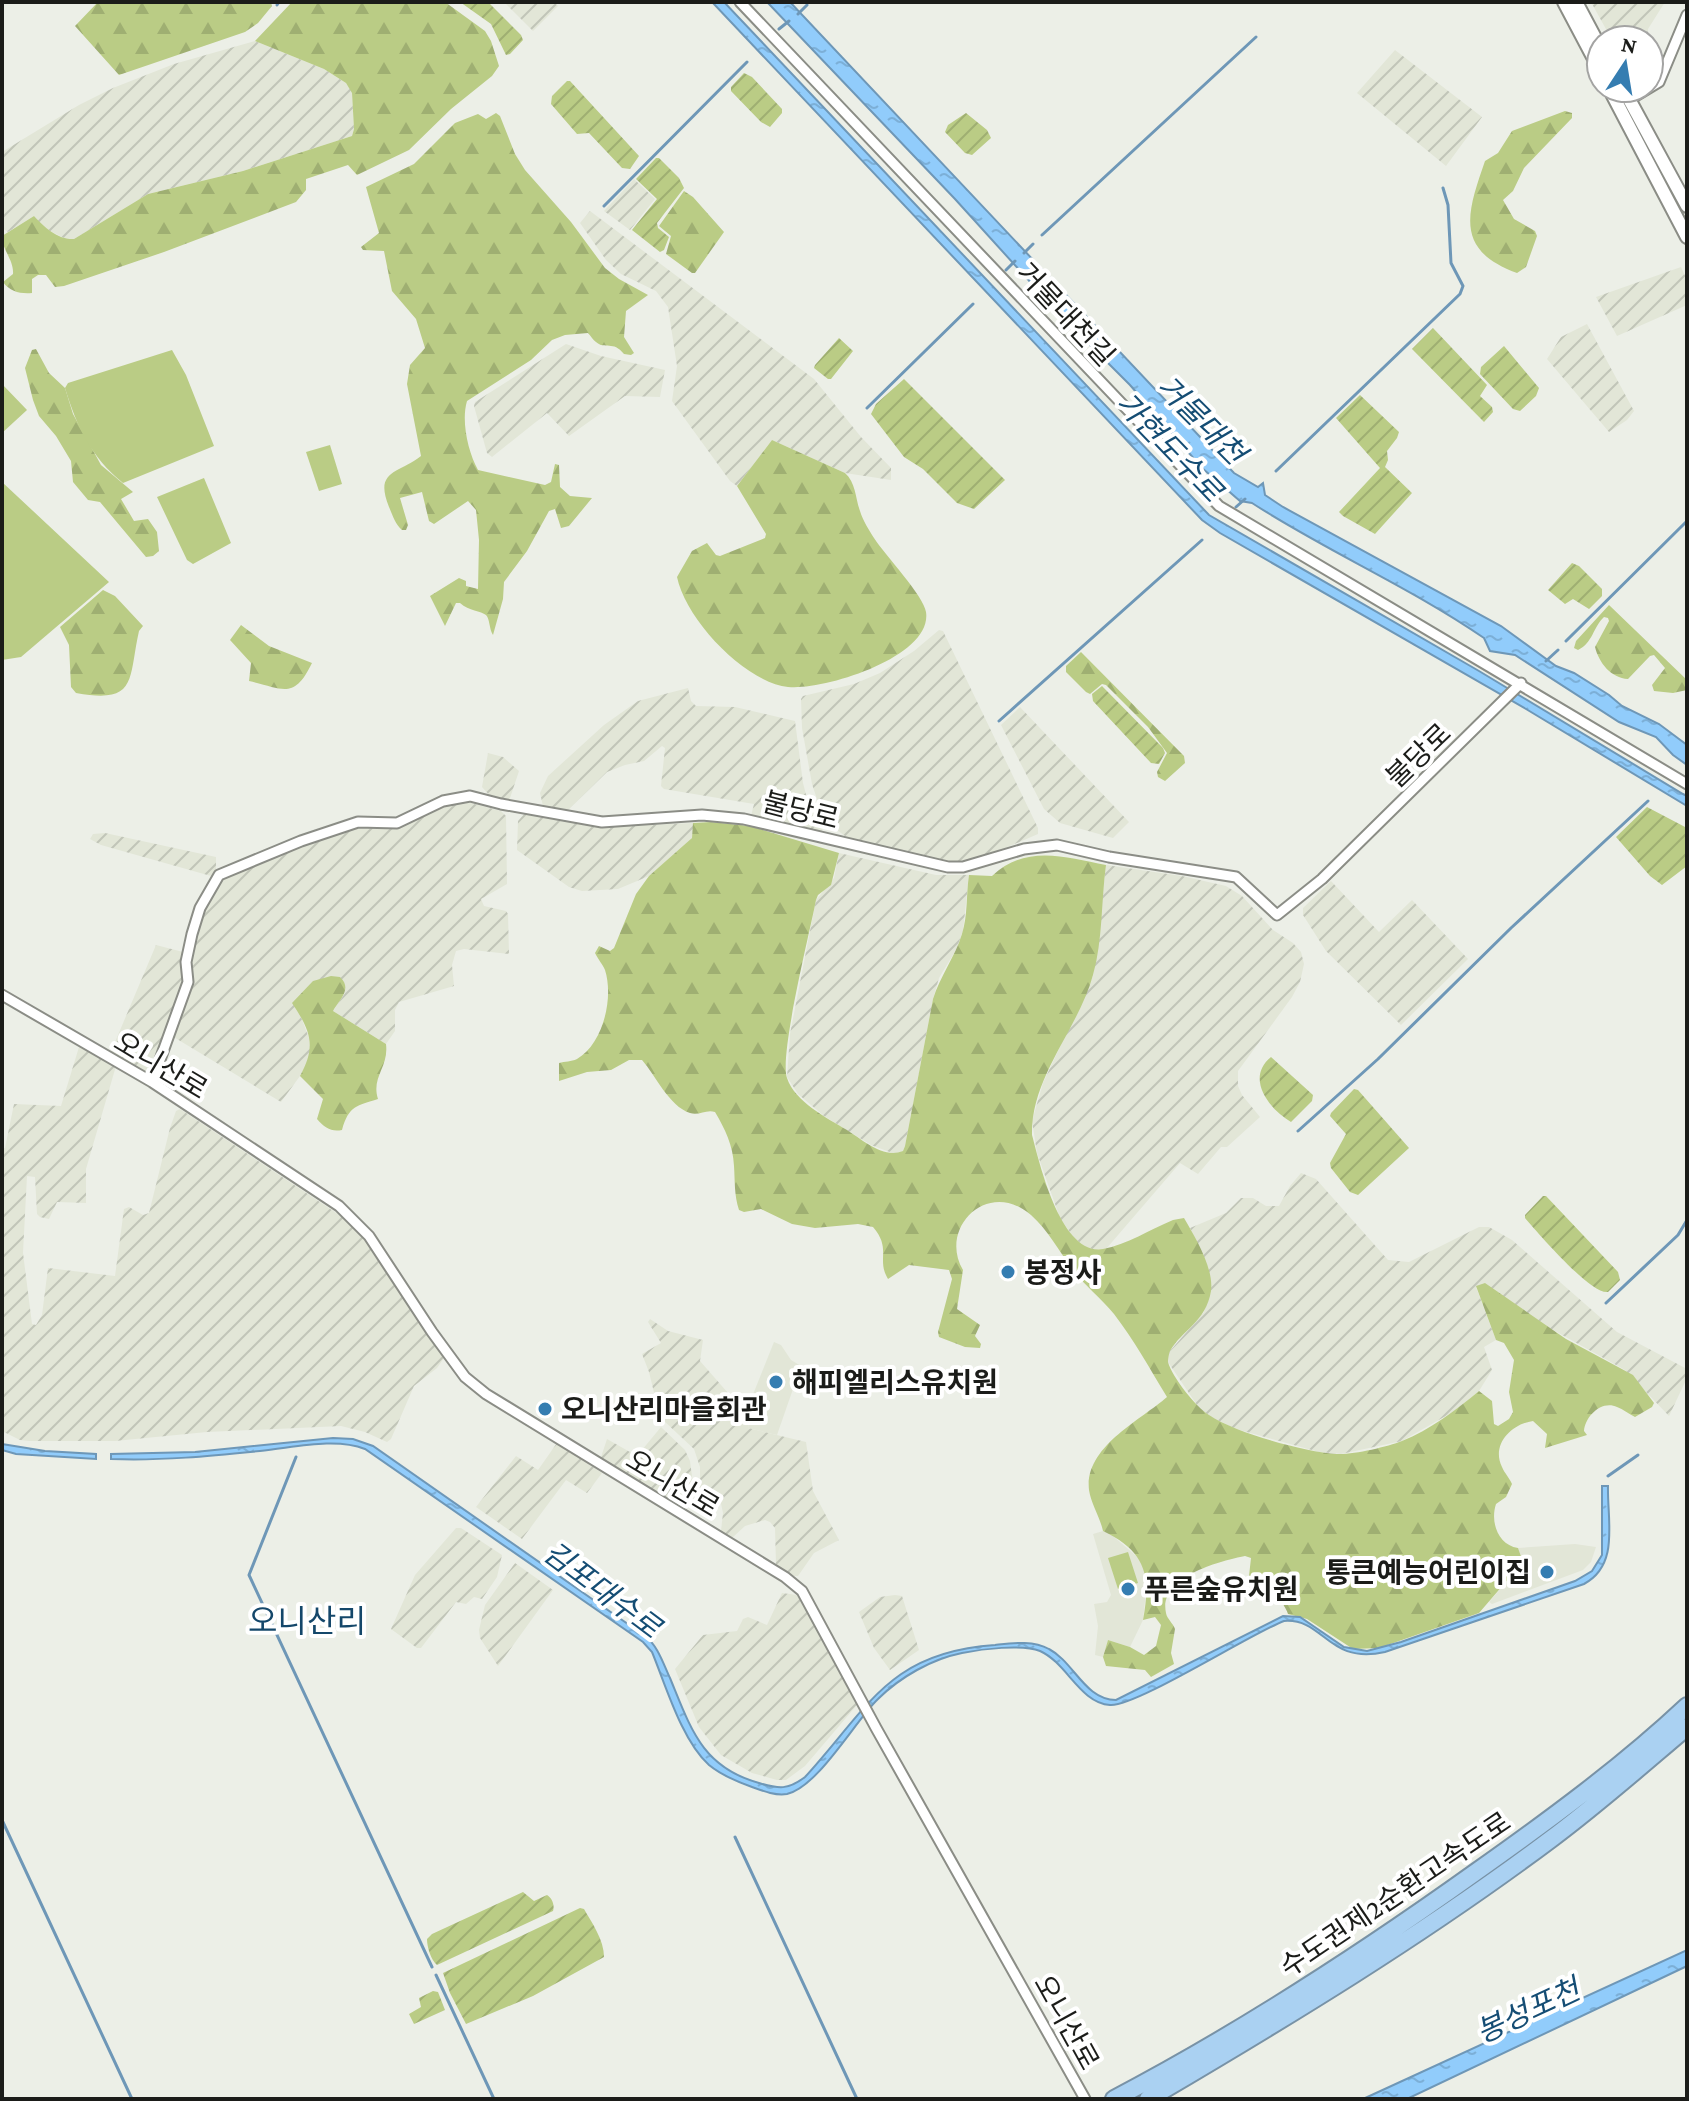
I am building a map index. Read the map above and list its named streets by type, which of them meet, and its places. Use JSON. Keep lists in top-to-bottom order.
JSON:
{
  "streets": {
    "highway": ["수도권제2순환고속도로"],
    "street": ["거물대천길", "불당로", "오니산로"]
  },
  "crossings": [
    ["거물대천길", "불당로"],
    ["불당로", "오니산로"]
  ],
  "districts": ["오니산리"],
  "water": [
    "거물대천",
    "가현도수로",
    "김포대수로",
    "봉성포천"
  ],
  "places": [
    "봉정사",
    "해피엘리스유치원",
    "오니산리마을회관",
    "통큰예능어린이집",
    "푸른숲유치원"
  ],
  "north": "top"
}
